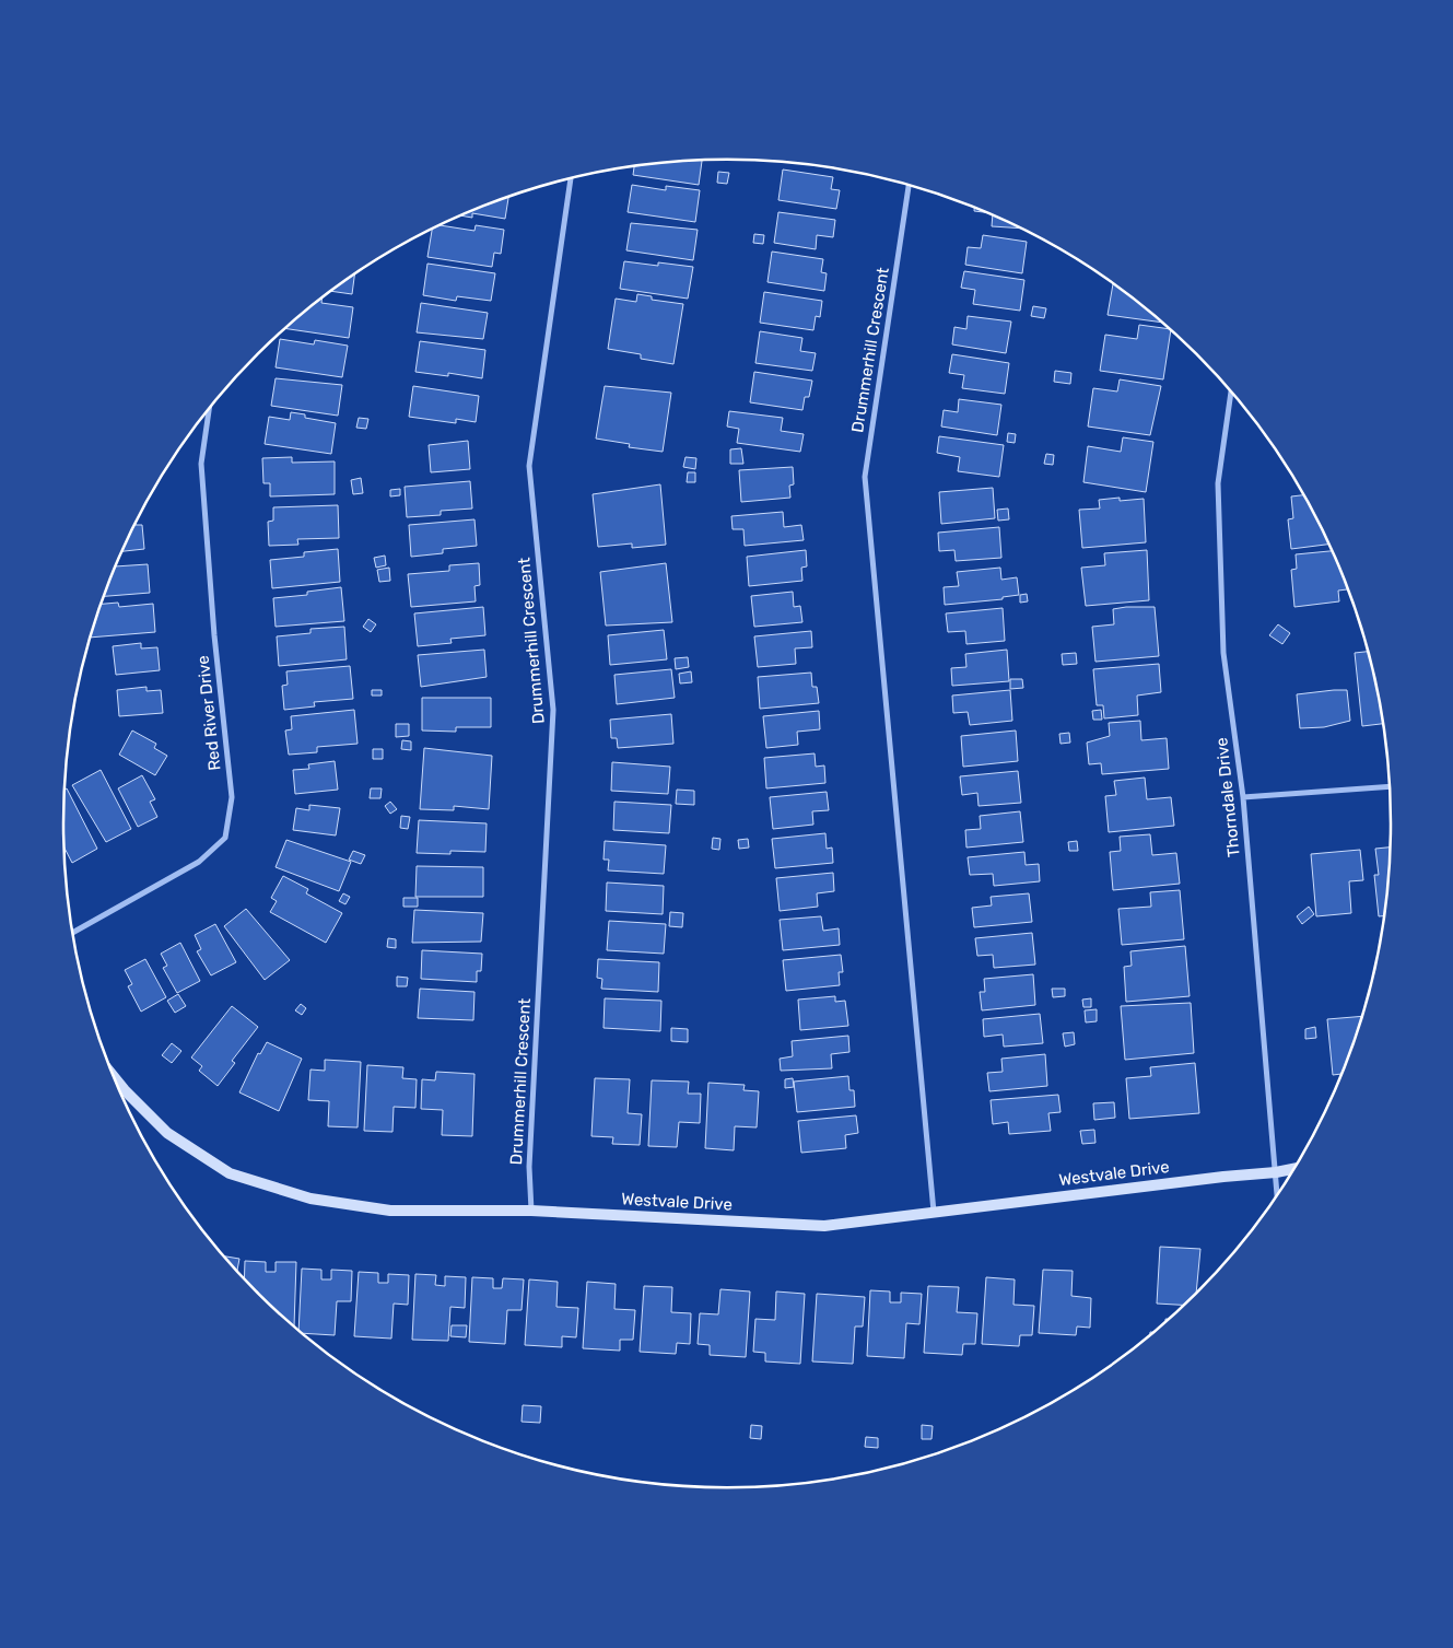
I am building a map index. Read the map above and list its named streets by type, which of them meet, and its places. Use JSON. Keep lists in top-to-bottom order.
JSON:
{
  "streets": {
    "street": [
      "Drummerhill Crescent",
      "Red River Drive",
      "Thorndale Drive",
      "Westvale Drive"
    ]
  },
  "crossings": [
    ["Drummerhill Crescent", "Westvale Drive"],
    ["Thorndale Drive", "Westvale Drive"]
  ]
}
